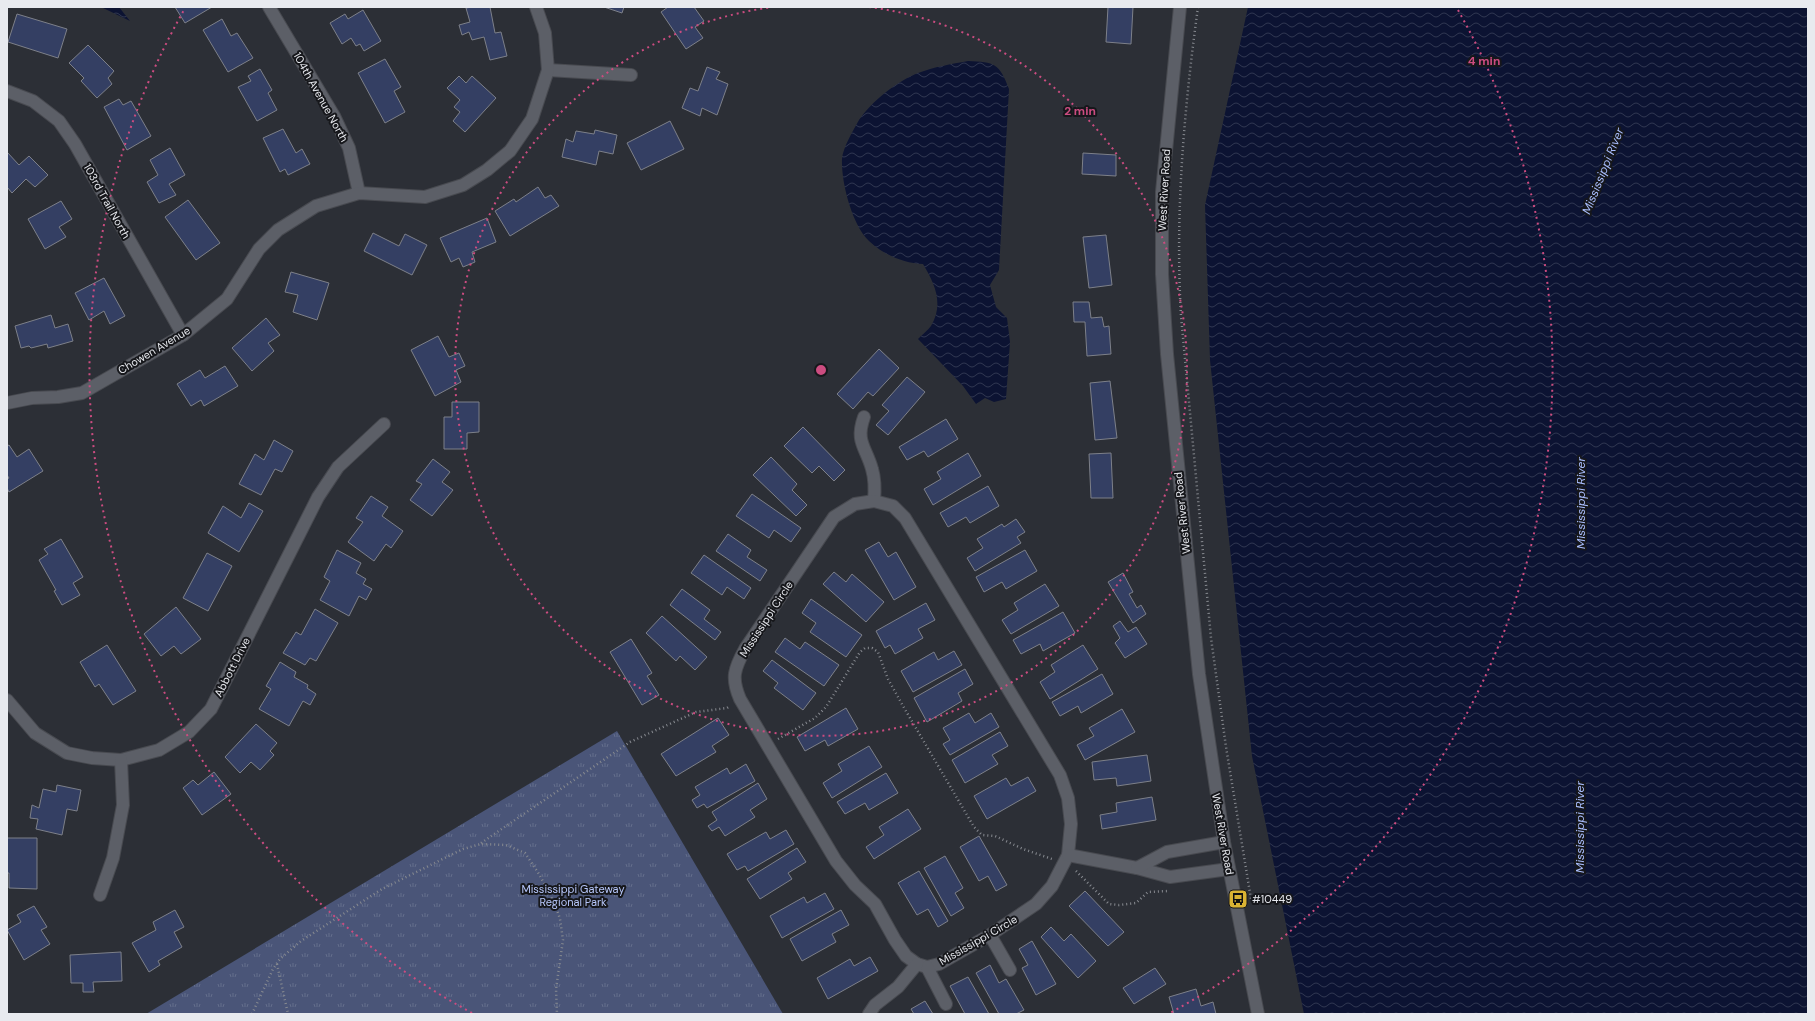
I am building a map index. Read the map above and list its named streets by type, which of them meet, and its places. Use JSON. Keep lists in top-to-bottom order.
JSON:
{
  "streets": {
    "street": [
      "104th Avenue North",
      "West River Road",
      "103rd Trail North",
      "Chowen Avenue",
      "Mississippi Circle",
      "Abbott Drive"
    ]
  },
  "crossings": [
    ["104th Avenue North", "Chowen Avenue"],
    ["103rd Trail North", "Chowen Avenue"]
  ],
  "water": ["Mississippi River"],
  "parks": ["Mississippi Gateway Regional Park"],
  "places": {
    "bus stop": ["#10449"]
  },
  "rings": ["4 min", "2 min"]
}
